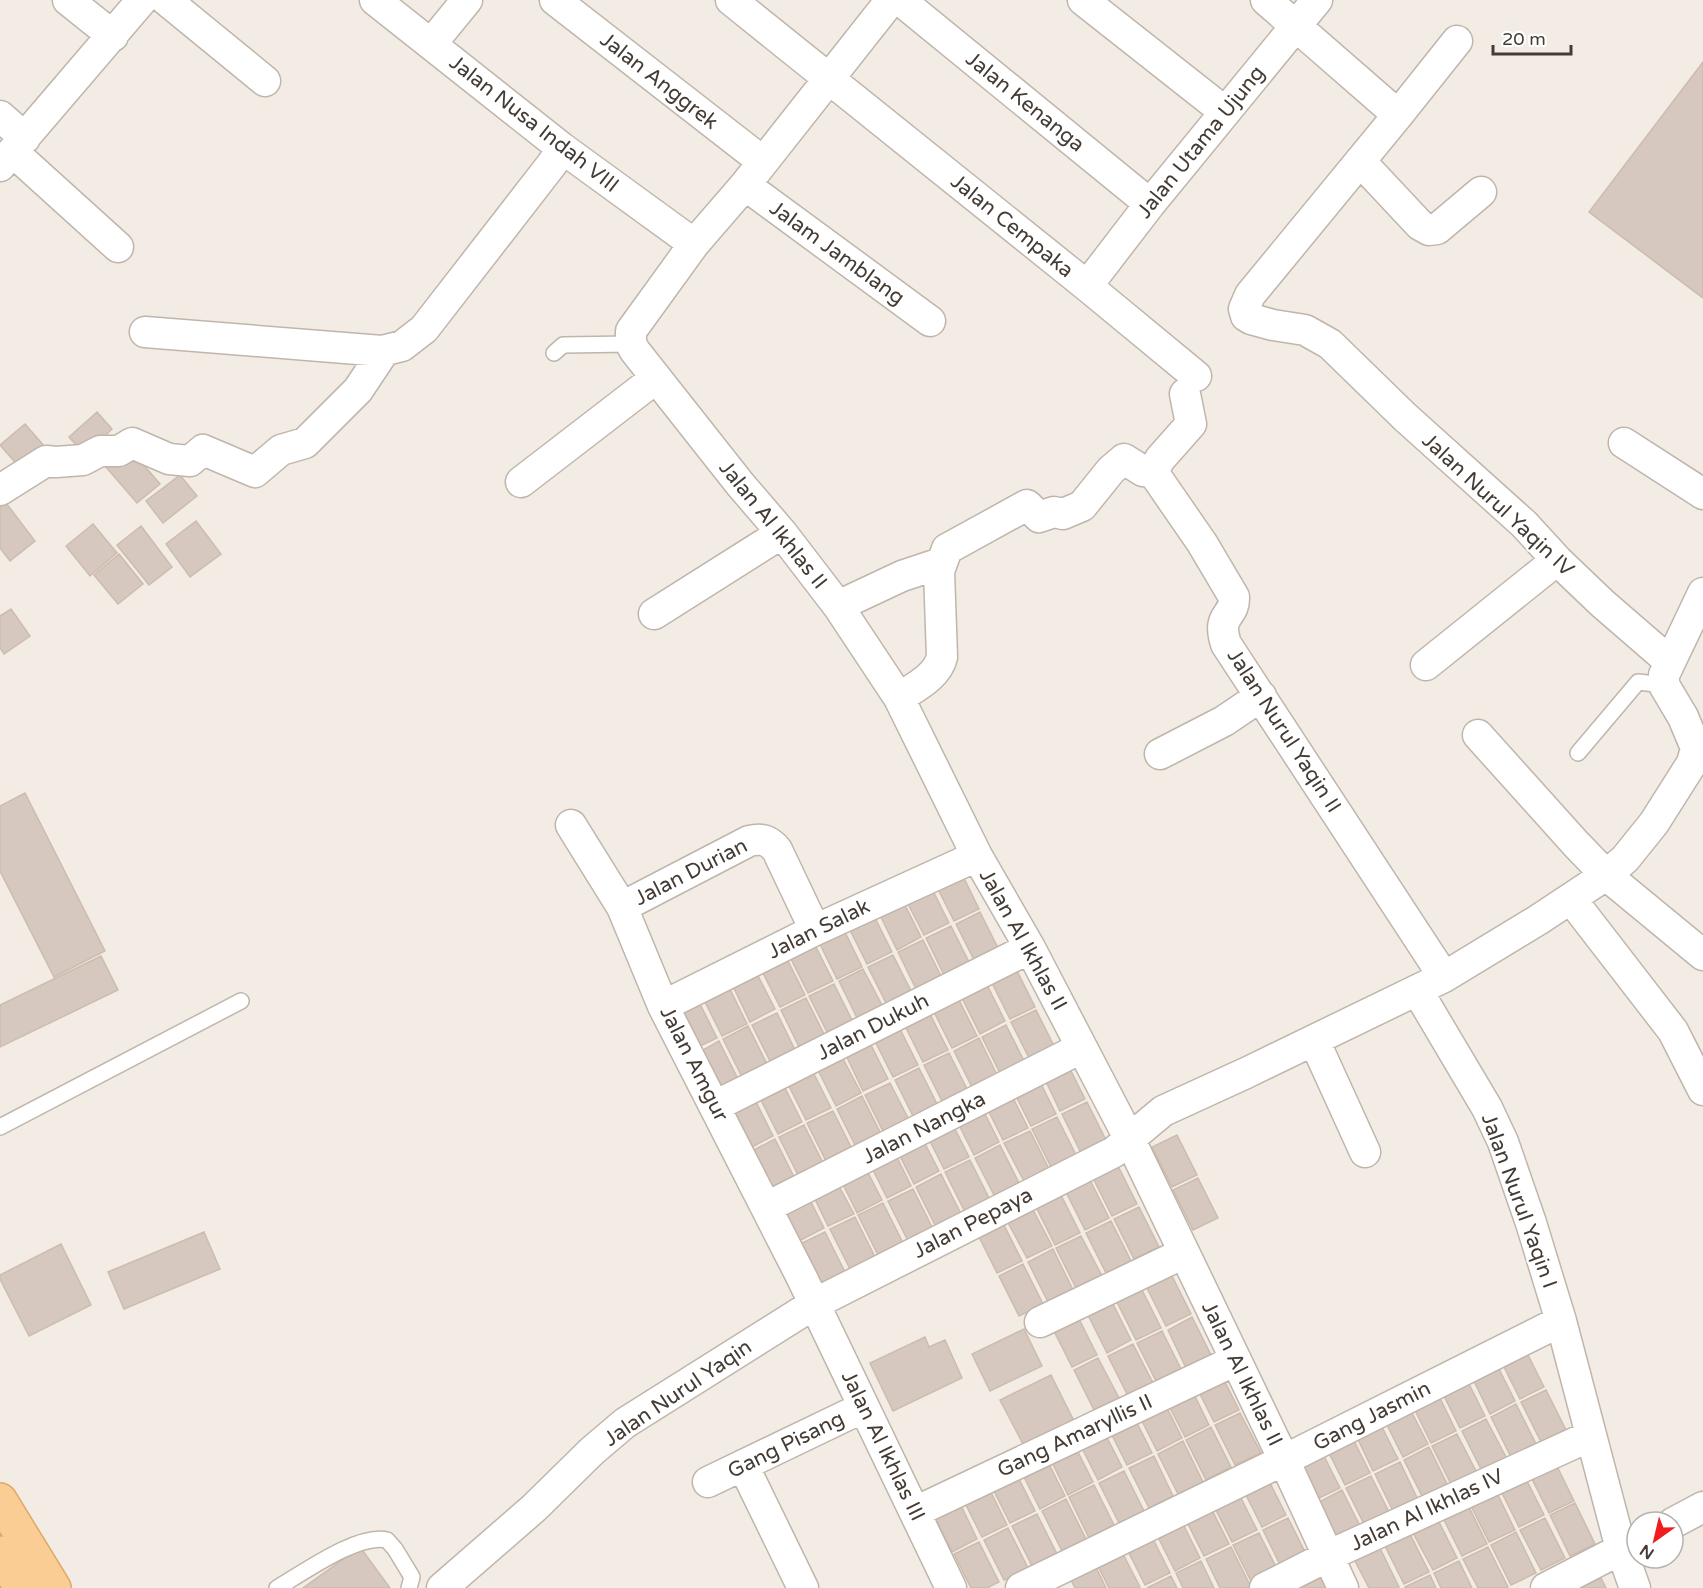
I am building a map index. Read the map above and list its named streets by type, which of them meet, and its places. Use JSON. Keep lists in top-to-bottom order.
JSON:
{
  "streets": {
    "street": [
      "Jalan Anggrek",
      "Jalan Kenanga",
      "Jalan Nusa Indah VIII",
      "Jalan Utama Ujung",
      "Jalan Cempaka",
      "Jalam Jamblang",
      "Jalan Nurul Yaqin IV",
      "Jalan Al Ikhlas II",
      "Jalan Nurul Yaqin II",
      "Jalan Durian",
      "Jalan Salak",
      "Jalan Dukuh",
      "Jalan Amgur",
      "Jalan Nangka",
      "Jalan Nurul Yaqin I",
      "Jalan Pepaya",
      "Jalan Nurul Yaqin",
      "Gang Jasmin",
      "Gang Amaryllis II",
      "Gang Pisang",
      "Jalan Al Ikhlas III",
      "Jalan Al Ikhlas IV"
    ]
  },
  "crossings": [
    ["Jalan Anggrek", "Jalam Jamblang"],
    ["Jalan Kenanga", "Jalan Utama Ujung"],
    ["Jalan Utama Ujung", "Jalan Cempaka"],
    ["Jalan Cempaka", "Jalan Nurul Yaqin II"],
    ["Jalan Nurul Yaqin IV", "Jalan Pepaya"],
    ["Jalan Al Ikhlas II", "Jalan Salak"],
    ["Jalan Al Ikhlas II", "Jalan Dukuh"],
    ["Jalan Al Ikhlas II", "Jalan Nangka"],
    ["Jalan Al Ikhlas II", "Jalan Pepaya"],
    ["Jalan Al Ikhlas II", "Gang Jasmin"],
    ["Jalan Al Ikhlas II", "Gang Amaryllis II"],
    ["Jalan Al Ikhlas II", "Jalan Al Ikhlas IV"],
    ["Jalan Nurul Yaqin II", "Jalan Pepaya"],
    ["Jalan Durian", "Jalan Salak"],
    ["Jalan Durian", "Jalan Amgur"],
    ["Jalan Salak", "Jalan Amgur"],
    ["Jalan Dukuh", "Jalan Amgur"],
    ["Jalan Amgur", "Jalan Nangka"],
    ["Jalan Amgur", "Jalan Pepaya"],
    ["Jalan Amgur", "Jalan Nurul Yaqin"],
    ["Jalan Amgur", "Jalan Al Ikhlas III"],
    ["Jalan Nurul Yaqin I", "Jalan Pepaya"],
    ["Jalan Nurul Yaqin I", "Gang Jasmin"],
    ["Jalan Nurul Yaqin I", "Jalan Al Ikhlas IV"],
    ["Jalan Pepaya", "Jalan Nurul Yaqin"],
    ["Jalan Pepaya", "Jalan Al Ikhlas III"],
    ["Jalan Nurul Yaqin", "Jalan Al Ikhlas III"],
    ["Gang Amaryllis II", "Jalan Al Ikhlas III"],
    ["Gang Pisang", "Jalan Al Ikhlas III"]
  ],
  "scale_bar": "20 m",
  "north": "bottom left"
}
